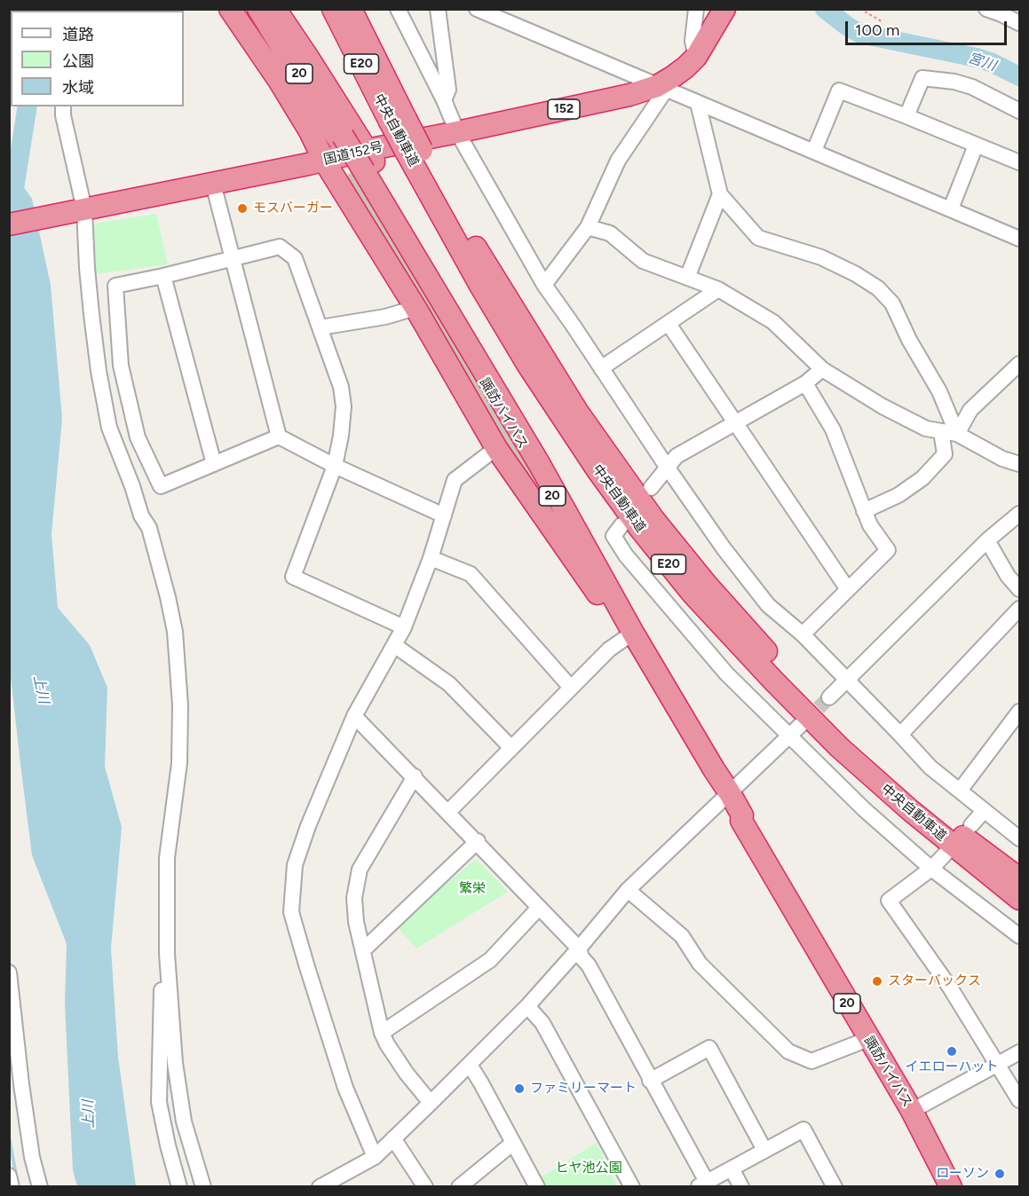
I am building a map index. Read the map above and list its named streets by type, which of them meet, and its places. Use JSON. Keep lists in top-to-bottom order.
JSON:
{
  "streets": {
    "highway": [
      "E20",
      "20",
      "152",
      "中央自動車道",
      "国道152号",
      "諏訪バイパス"
    ]
  },
  "crossings": [
    ["20", "国道152号"],
    ["20", "諏訪バイパス"]
  ],
  "water": ["宮川", "上川"],
  "parks": ["繁栄", "ヒヤ池公園"],
  "places": [
    "モスバーガー",
    "スターバックス",
    "イエローハット",
    "ファミリーマート",
    "ローソン"
  ],
  "legend": ["道路", "公園", "水域"],
  "scale_bar": "100 m"
}
